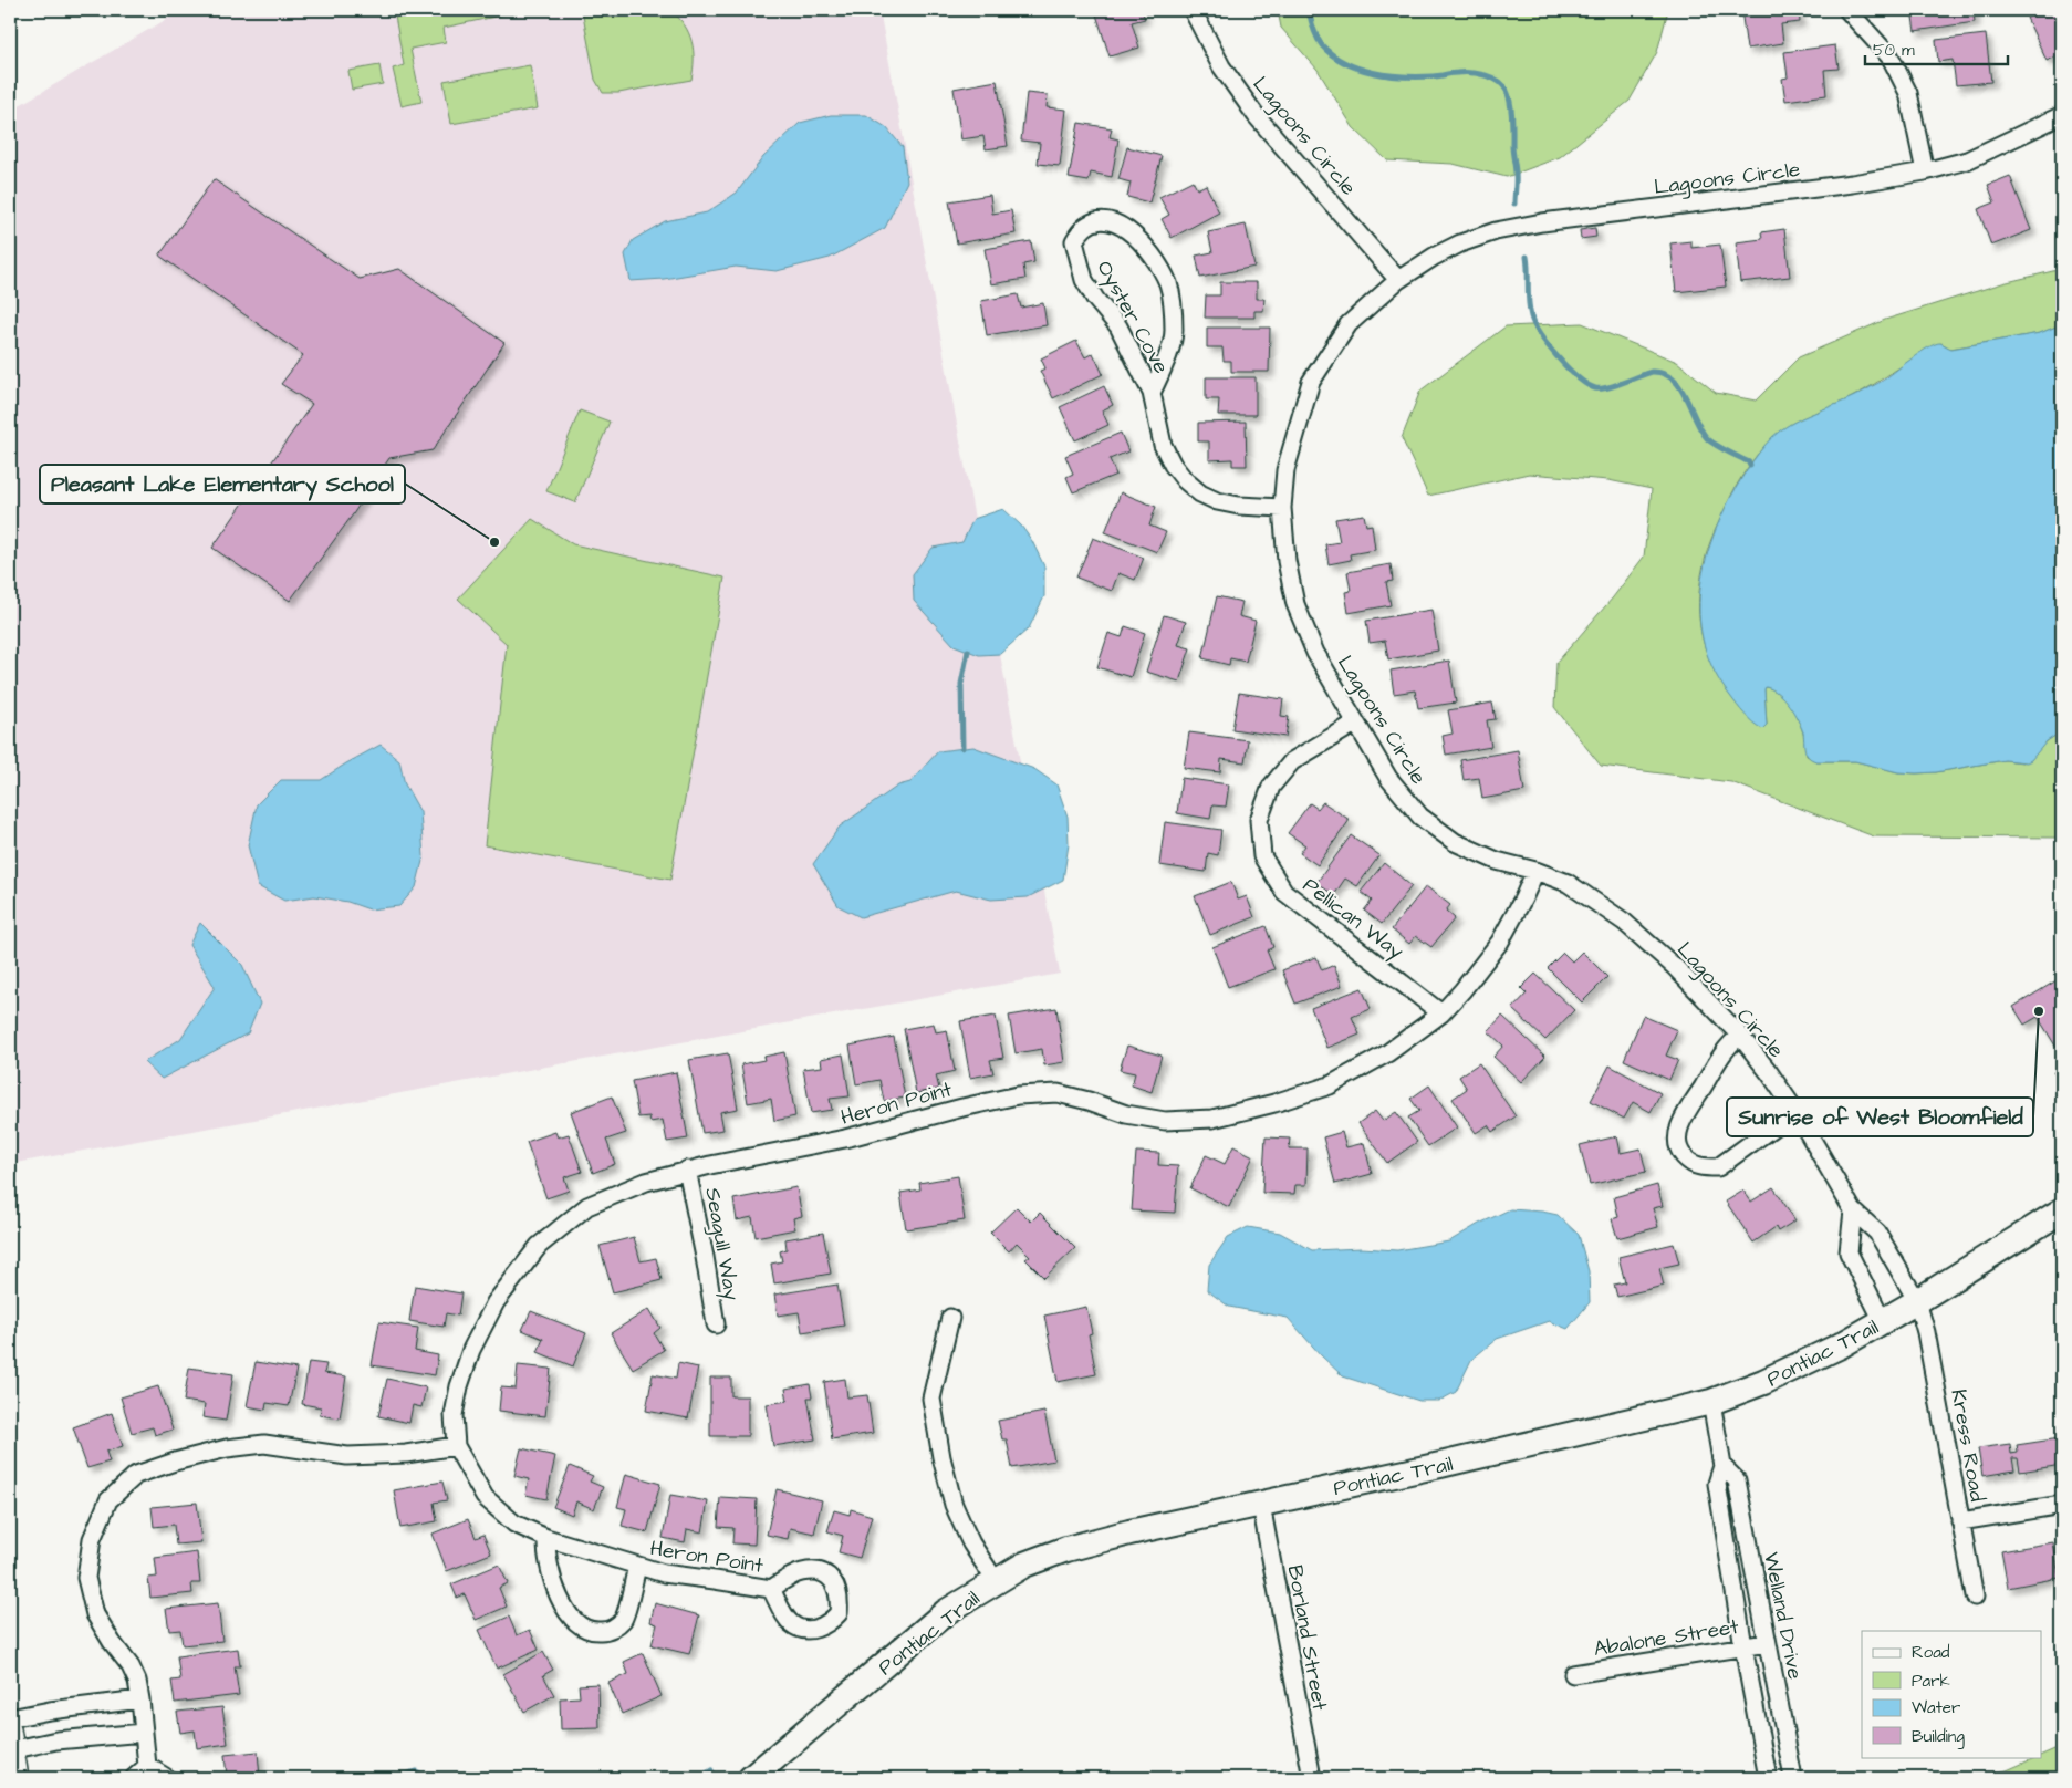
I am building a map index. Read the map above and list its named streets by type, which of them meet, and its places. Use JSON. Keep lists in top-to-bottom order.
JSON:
{
  "streets": {
    "main road": ["Pontiac Trail"],
    "street": [
      "Lagoons Circle",
      "Oyster Cove",
      "Pellican Way",
      "Heron Point",
      "Seagull Way",
      "Kress Road",
      "Welland Drive",
      "Abalone Street",
      "Borland Street"
    ]
  },
  "crossings": [
    ["Lagoons Circle", "Oyster Cove"],
    ["Lagoons Circle", "Pellican Way"],
    ["Lagoons Circle", "Heron Point"],
    ["Lagoons Circle", "Pontiac Trail"],
    ["Lagoons Circle", "Kress Road"],
    ["Pellican Way", "Heron Point"],
    ["Heron Point", "Seagull Way"],
    ["Pontiac Trail", "Kress Road"],
    ["Pontiac Trail", "Welland Drive"],
    ["Pontiac Trail", "Borland Street"],
    ["Welland Drive", "Abalone Street"]
  ],
  "places": ["Pleasant Lake Elementary School", "Sunrise of West Bloomfield"],
  "legend": [
    "Road",
    "Park",
    "Water",
    "Building"
  ],
  "scale_bar": "50 m"
}
